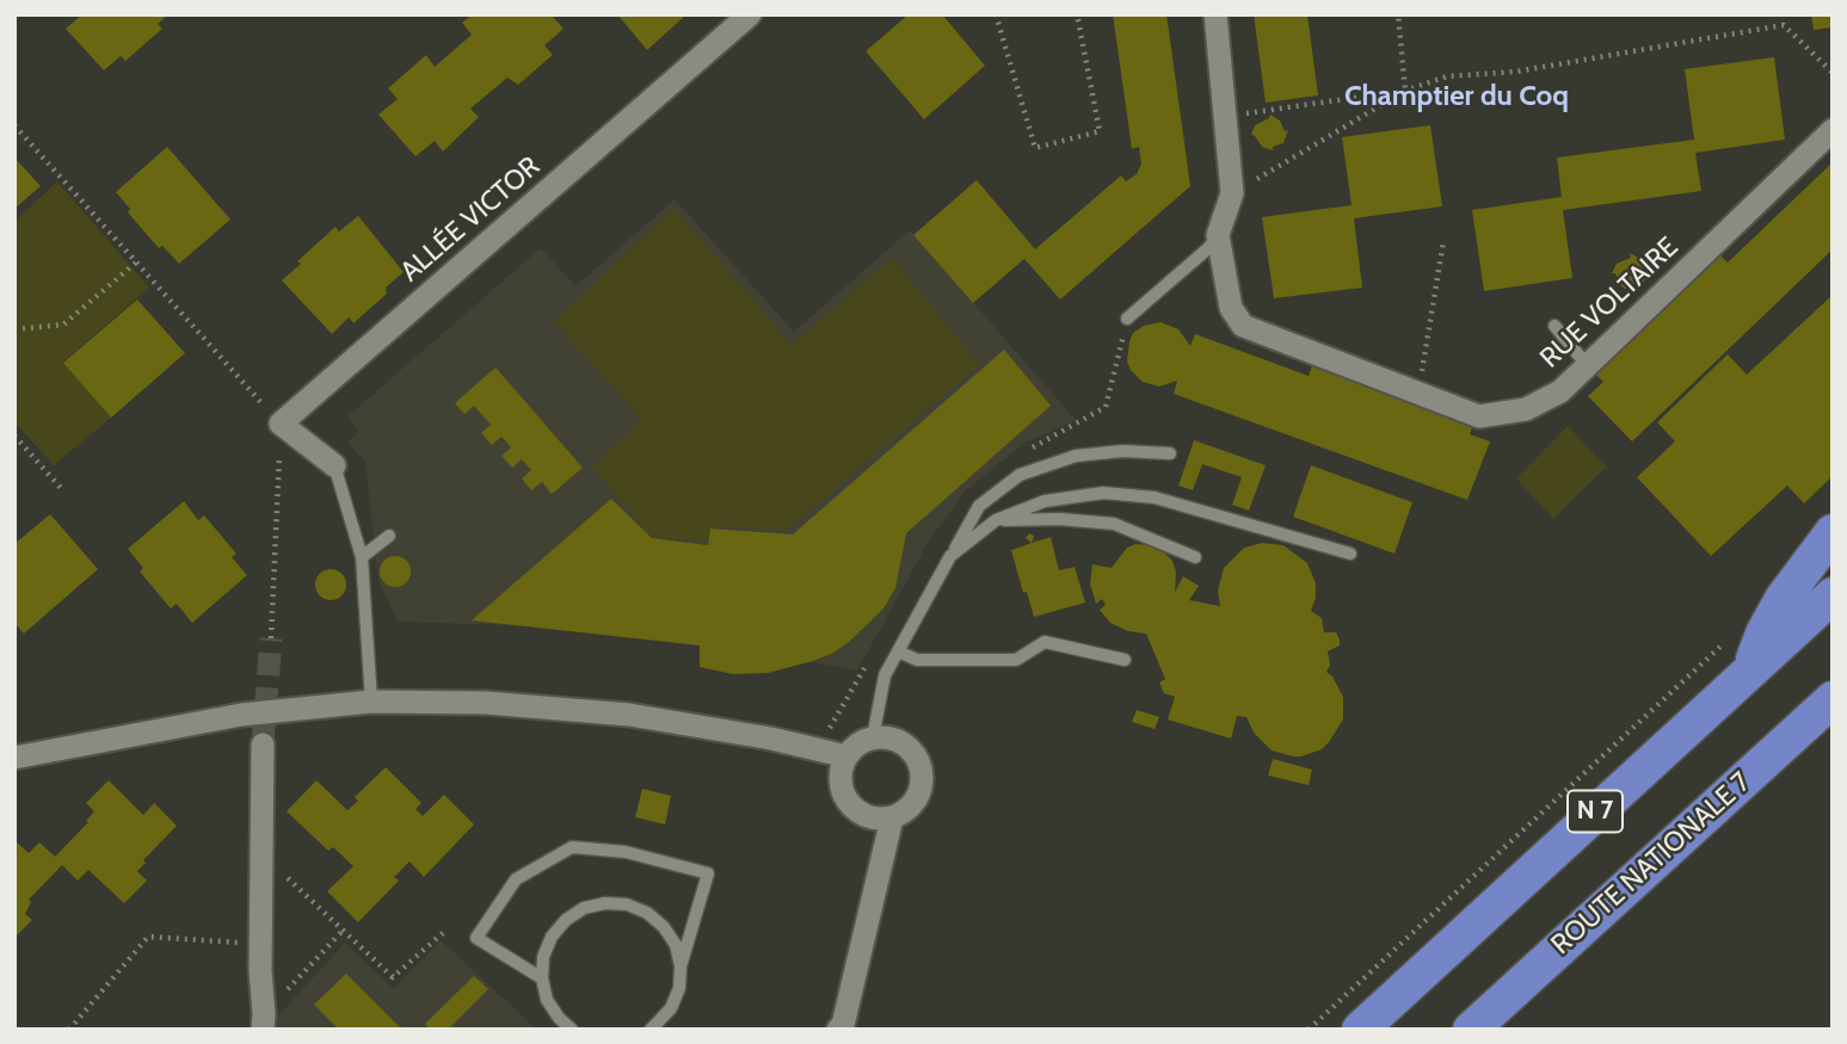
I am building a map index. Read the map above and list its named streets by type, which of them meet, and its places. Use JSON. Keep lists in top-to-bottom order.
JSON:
{
  "streets": {
    "main road": ["N 7", "ROUTE NATIONALE 7"],
    "street": ["ALLÉE VICTOR", "RUE VOLTAIRE"]
  },
  "districts": ["Champtier du Coq"]
}
